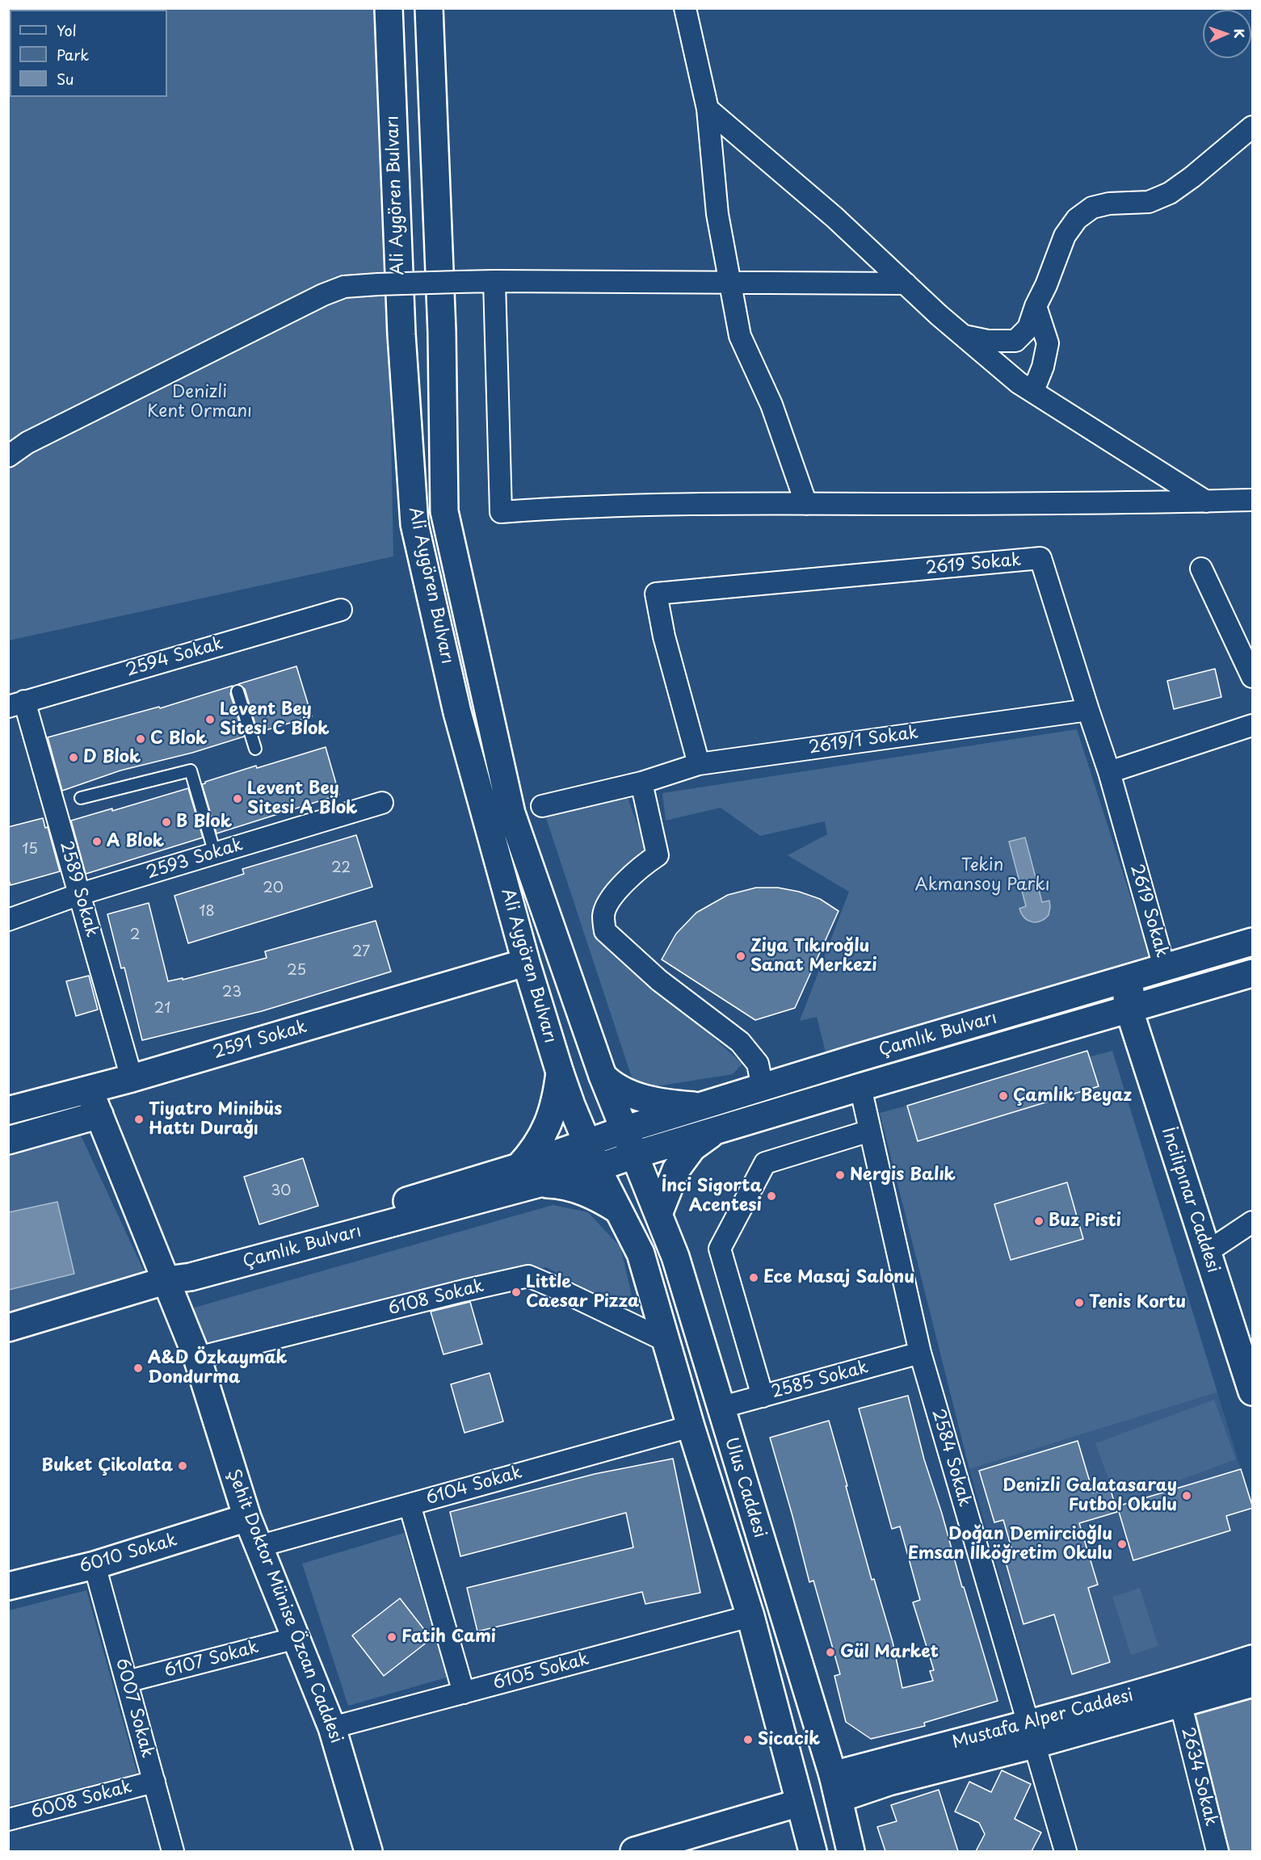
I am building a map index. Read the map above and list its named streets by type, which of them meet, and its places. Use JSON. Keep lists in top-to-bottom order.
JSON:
{
  "streets": {
    "main road": [
      "Ali Aygören Bulvarı",
      "Çamlık Bulvarı",
      "2591 Sokak",
      "İncilipınar Caddesi",
      "Ulus Caddesi",
      "6010 Sokak",
      "Şehit Doktor Münise Özcan Caddesi",
      "Mustafa Alper Caddesi"
    ],
    "street": [
      "2619 Sokak",
      "2594 Sokak",
      "2619/1 Sokak",
      "2593 Sokak",
      "2589 Sokak",
      "6108 Sokak",
      "2585 Sokak",
      "2584 Sokak",
      "6104 Sokak",
      "6107 Sokak",
      "6105 Sokak",
      "6007 Sokak",
      "2634 Sokak",
      "6008 Sokak"
    ]
  },
  "crossings": [
    ["Ali Aygören Bulvarı", "Çamlık Bulvarı"],
    ["Ali Aygören Bulvarı", "Ulus Caddesi"],
    ["2619 Sokak", "2619/1 Sokak"],
    ["2619 Sokak", "Çamlık Bulvarı"],
    ["2594 Sokak", "2589 Sokak"],
    ["2593 Sokak", "2589 Sokak"],
    ["2589 Sokak", "2591 Sokak"],
    ["Çamlık Bulvarı", "İncilipınar Caddesi"],
    ["Çamlık Bulvarı", "2584 Sokak"],
    ["Çamlık Bulvarı", "Ulus Caddesi"],
    ["Çamlık Bulvarı", "Şehit Doktor Münise Özcan Caddesi"],
    ["2591 Sokak", "Şehit Doktor Münise Özcan Caddesi"],
    ["6108 Sokak", "Ulus Caddesi"],
    ["6108 Sokak", "Şehit Doktor Münise Özcan Caddesi"],
    ["2585 Sokak", "2584 Sokak"],
    ["2585 Sokak", "Ulus Caddesi"],
    ["2584 Sokak", "Mustafa Alper Caddesi"],
    ["6104 Sokak", "Ulus Caddesi"],
    ["6104 Sokak", "Şehit Doktor Münise Özcan Caddesi"],
    ["Ulus Caddesi", "6105 Sokak"],
    ["Ulus Caddesi", "Mustafa Alper Caddesi"],
    ["6010 Sokak", "Şehit Doktor Münise Özcan Caddesi"],
    ["6010 Sokak", "6007 Sokak"],
    ["Şehit Doktor Münise Özcan Caddesi", "6107 Sokak"],
    ["Şehit Doktor Münise Özcan Caddesi", "6105 Sokak"],
    ["6107 Sokak", "6007 Sokak"],
    ["6007 Sokak", "6008 Sokak"],
    ["Mustafa Alper Caddesi", "2634 Sokak"]
  ],
  "parks": ["Denizli Kent Ormanı", "Tekin Akmansoy Parkı"],
  "places": [
    "Levent Bey Sitesi C Blok",
    "C Blok",
    "D Blok",
    "Levent Bey Sitesi A Blok",
    "B Blok",
    "A Blok",
    "Ziya Tıkıroğlu Sanat Merkezi",
    "Çamlık Beyaz",
    "Tiyatro Minibüs Hattı Durağı",
    "Nergis Balık",
    "İnci Sigorta Acentesi",
    "Buz Pisti",
    "Ece Masaj Salonu",
    "Little Caesar Pizza",
    "Tenis Kortu",
    "A&D Özkaymak Dondurma",
    "Buket Çikolata",
    "Denizli Galatasaray Futbol Okulu",
    "Doğan Demircioğlu Emsan İlköğretim Okulu",
    "Fatih Cami",
    "Gül Market",
    "Sicacik"
  ],
  "house_numbers": [
    "15",
    "22",
    "20",
    "18",
    "2",
    "27",
    "25",
    "23",
    "21",
    "30"
  ],
  "legend": ["Yol", "Park", "Su"],
  "north": "right"
}
